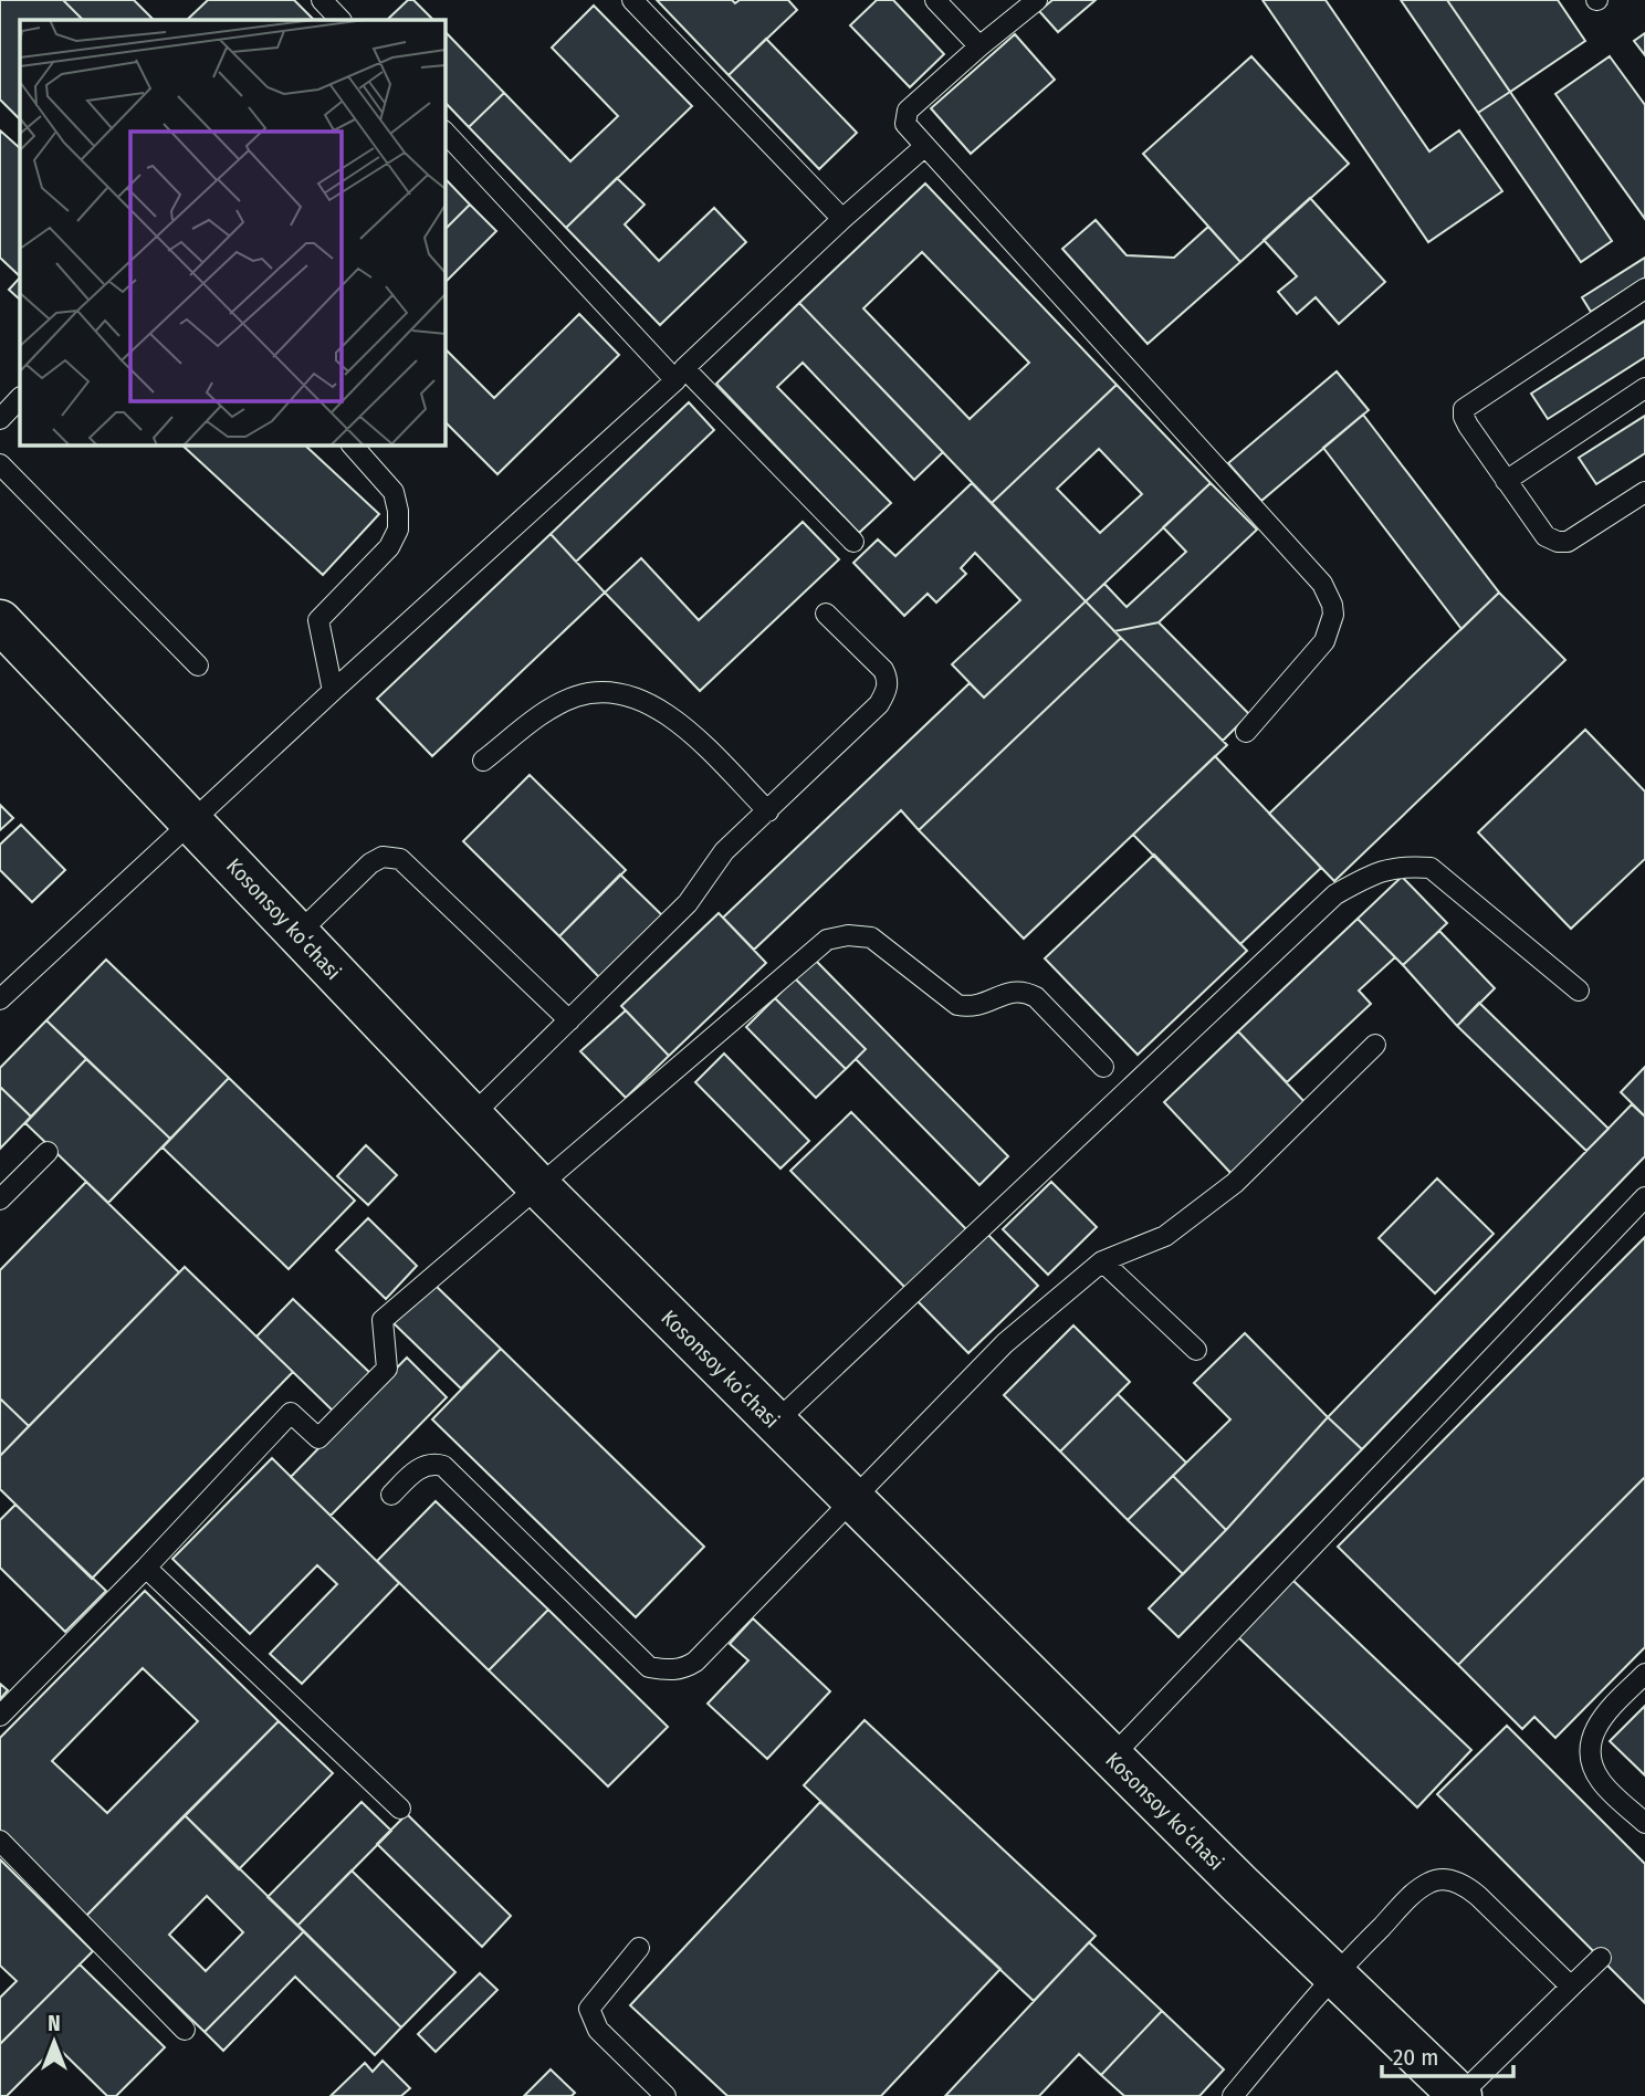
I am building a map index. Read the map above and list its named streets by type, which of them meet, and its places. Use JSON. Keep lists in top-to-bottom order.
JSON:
{
  "streets": {
    "main road": ["Kosonsoy koʻchasi"]
  },
  "scale_bar": "20 m",
  "north": "top"
}
